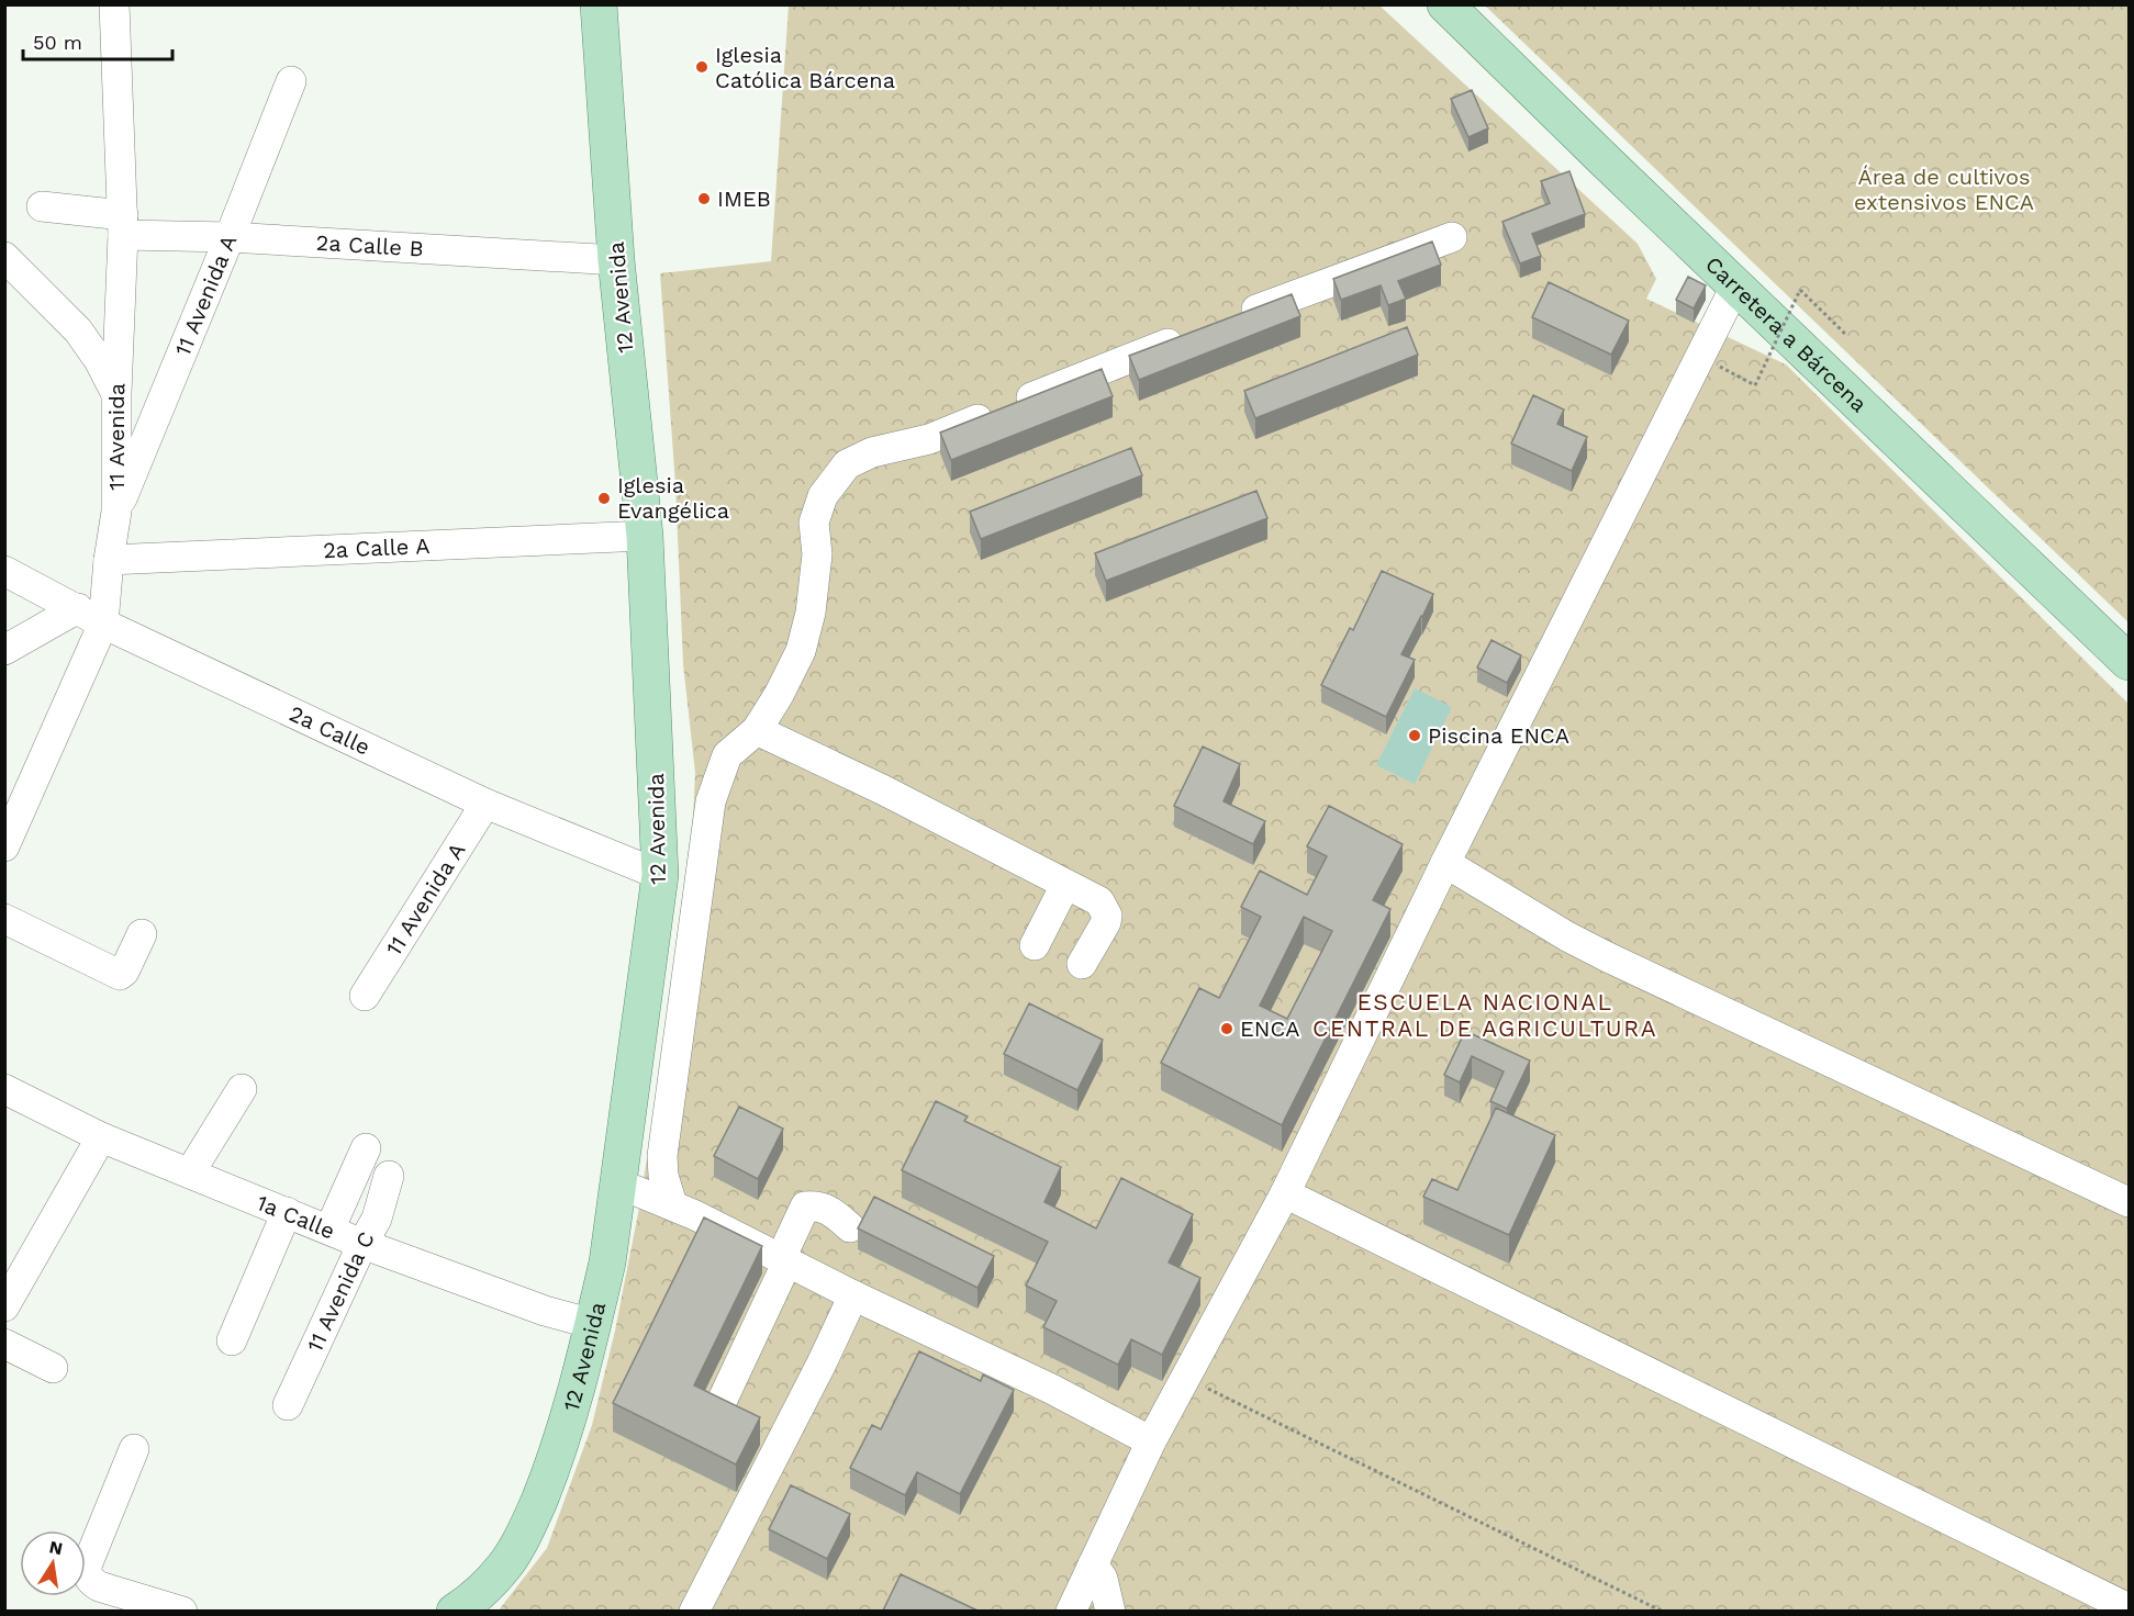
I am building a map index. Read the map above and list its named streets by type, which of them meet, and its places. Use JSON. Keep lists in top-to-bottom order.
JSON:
{
  "streets": {
    "main road": ["12 Avenida", "Carretera a Bárcena"],
    "street": [
      "2a Calle B",
      "11 Avenida A",
      "11 Avenida",
      "2a Calle A",
      "2a Calle",
      "1a Calle",
      "11 Avenida C"
    ]
  },
  "crossings": [
    ["2a Calle B", "11 Avenida A"],
    ["2a Calle B", "12 Avenida"],
    ["2a Calle B", "11 Avenida"],
    ["11 Avenida A", "11 Avenida"],
    ["11 Avenida A", "2a Calle"],
    ["12 Avenida", "2a Calle A"],
    ["12 Avenida", "2a Calle"],
    ["12 Avenida", "1a Calle"],
    ["11 Avenida", "2a Calle A"],
    ["11 Avenida", "2a Calle"],
    ["1a Calle", "11 Avenida C"]
  ],
  "districts": ["ESCUELA NACIONAL CENTRAL DE AGRICULTURA"],
  "parks": ["Área de cultivos extensivos ENCA"],
  "places": [
    "Iglesia Católica Bárcena",
    "IMEB",
    "Iglesia Evangélica",
    "Piscina ENCA",
    "ENCA"
  ],
  "scale_bar": "50 m",
  "north": "top"
}
